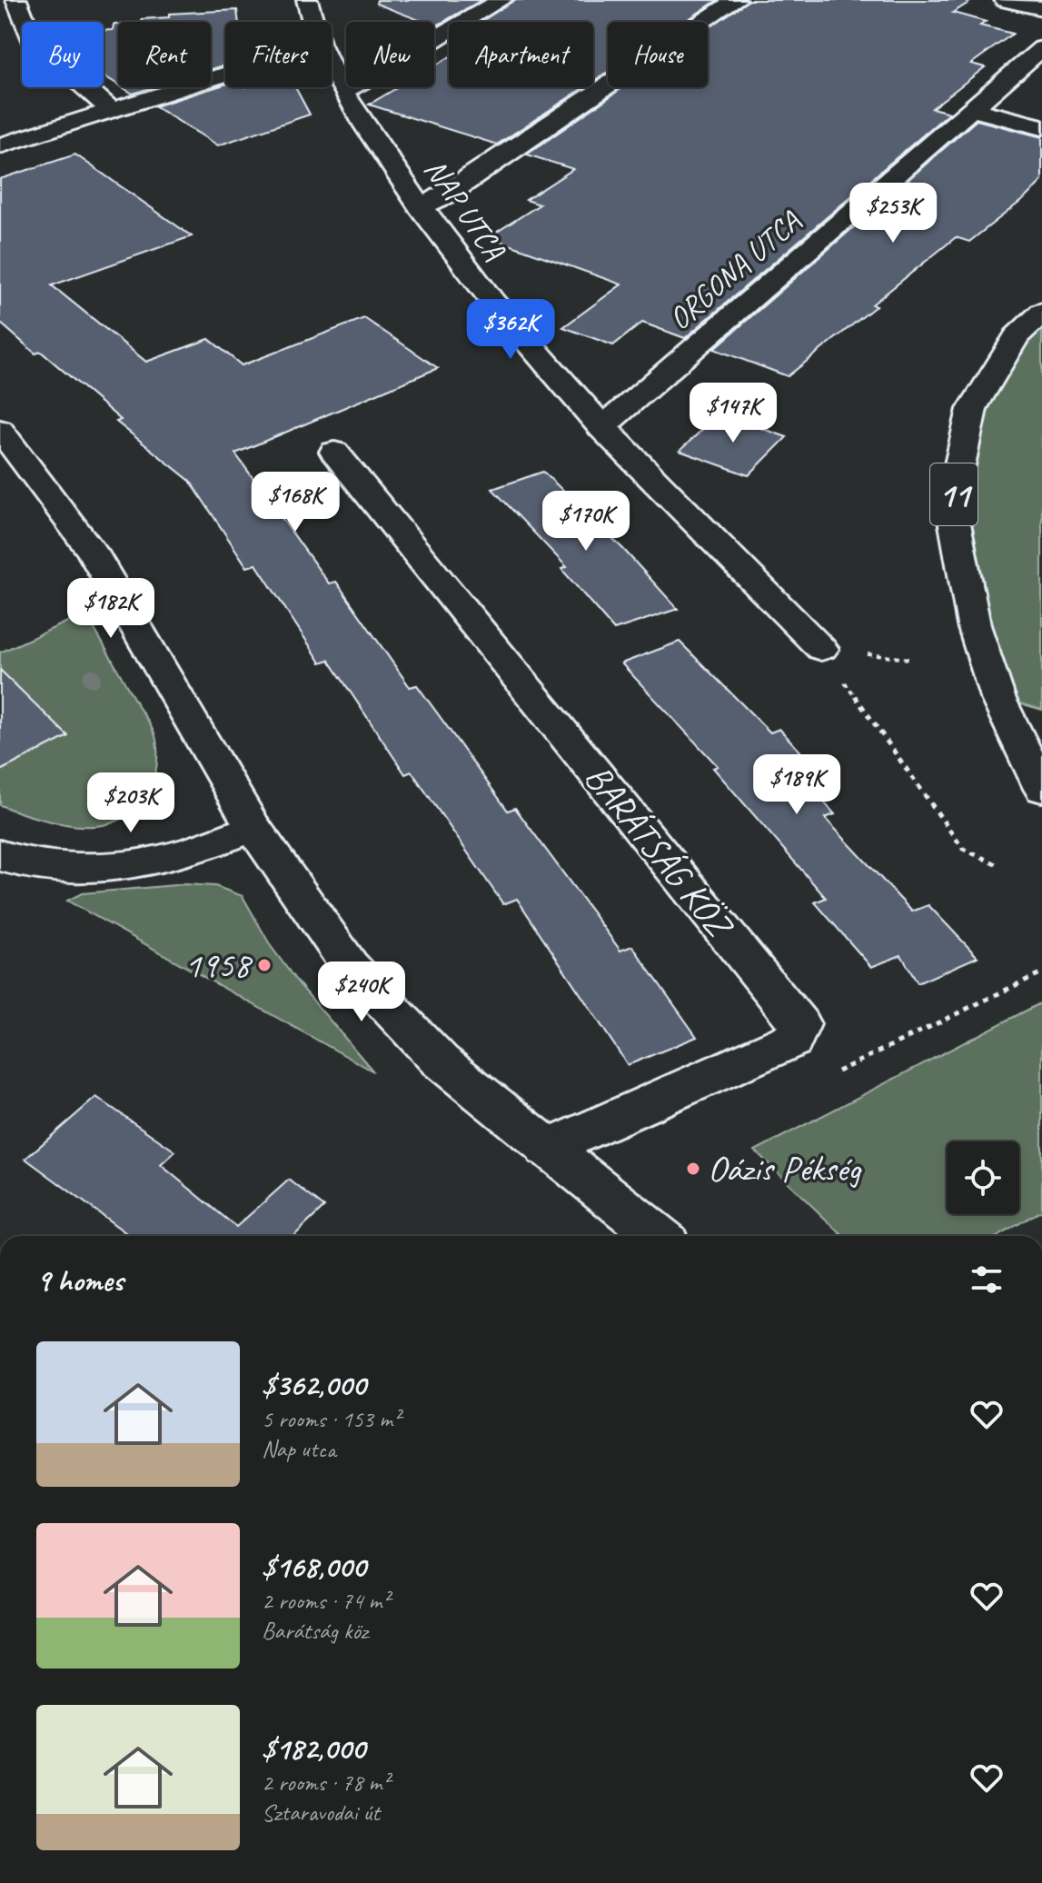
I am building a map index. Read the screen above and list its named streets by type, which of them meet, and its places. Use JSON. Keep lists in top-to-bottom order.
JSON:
{
  "streets": {
    "street": [
      "NAP UTCA",
      "ORGONA UTCA",
      "11",
      "BARÁTSÁG KÖZ"
    ]
  },
  "crossings": [
    ["NAP UTCA", "ORGONA UTCA"]
  ],
  "places": ["1958", "Oázis Pékség"],
  "page": {
    "chip": [
      "Buy",
      "Rent",
      "Filters",
      "New",
      "Apartment",
      "House"
    ],
    "price": [
      "$253K",
      "$362K",
      "$147K",
      "$168K",
      "$170K",
      "$182K",
      "$189K",
      "$203K",
      "$240K"
    ],
    "heading": "9 homes",
    "list": [
      {
        "name": "$362,000",
        "note": "5 rooms · 153 m² · Nap utca"
      },
      {
        "name": "$168,000",
        "note": "2 rooms · 74 m² · Barátság köz"
      },
      {
        "name": "$182,000",
        "note": "2 rooms · 78 m² · Sztaravodai út"
      }
    ]
  }
}
